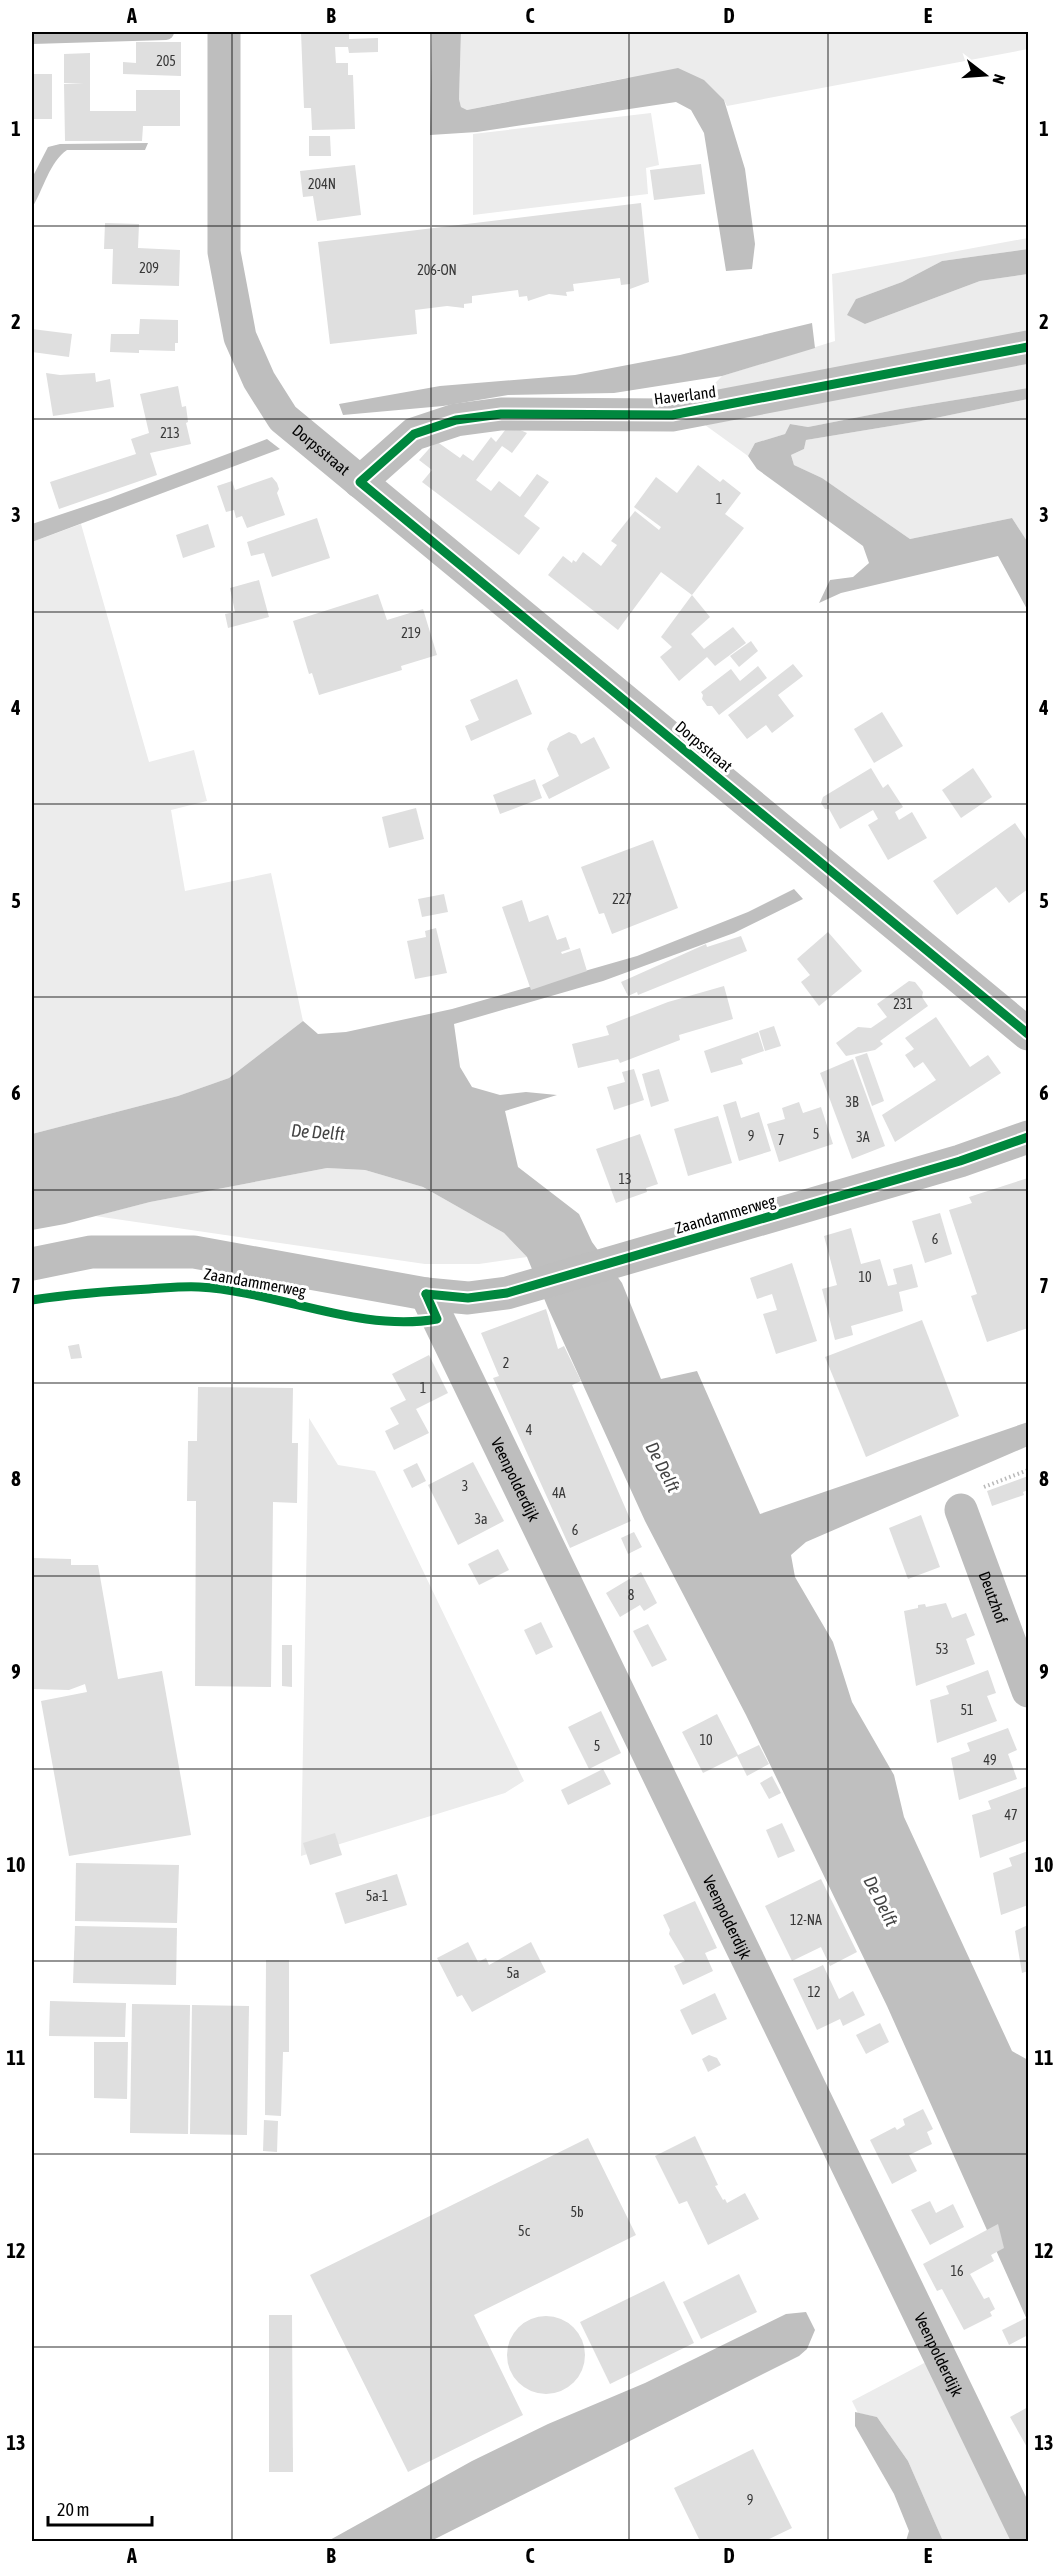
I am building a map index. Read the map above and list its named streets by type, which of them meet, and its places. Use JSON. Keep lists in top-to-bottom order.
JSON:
{
  "streets": {
    "street": [
      "Haverland",
      "Dorpsstraat",
      "Zaandammerweg",
      "Veenpolderdijk",
      "Deutzhof"
    ]
  },
  "crossings": [
    ["Haverland", "Dorpsstraat"],
    ["Zaandammerweg", "Veenpolderdijk"]
  ],
  "water": ["De Delft"],
  "house_numbers": [
    "205",
    "204N",
    "209",
    "206-ON",
    "213",
    "1",
    "219",
    "227",
    "231",
    "3B",
    "5",
    "9",
    "3A",
    "7",
    "13",
    "6",
    "10",
    "2",
    "1",
    "4",
    "3",
    "4A",
    "3a",
    "6",
    "8",
    "53",
    "51",
    "10",
    "5",
    "49",
    "47",
    "5a-1",
    "12-NA",
    "5a",
    "12",
    "5b",
    "5c",
    "16",
    "9"
  ],
  "scale_bar": "20 m",
  "north": "right",
  "grid": {
    "columns": [
      "A",
      "B",
      "C",
      "D",
      "E"
    ],
    "rows": [
      "1",
      "2",
      "3",
      "4",
      "5",
      "6",
      "7",
      "8",
      "9",
      "10",
      "11",
      "12",
      "13"
    ]
  }
}
